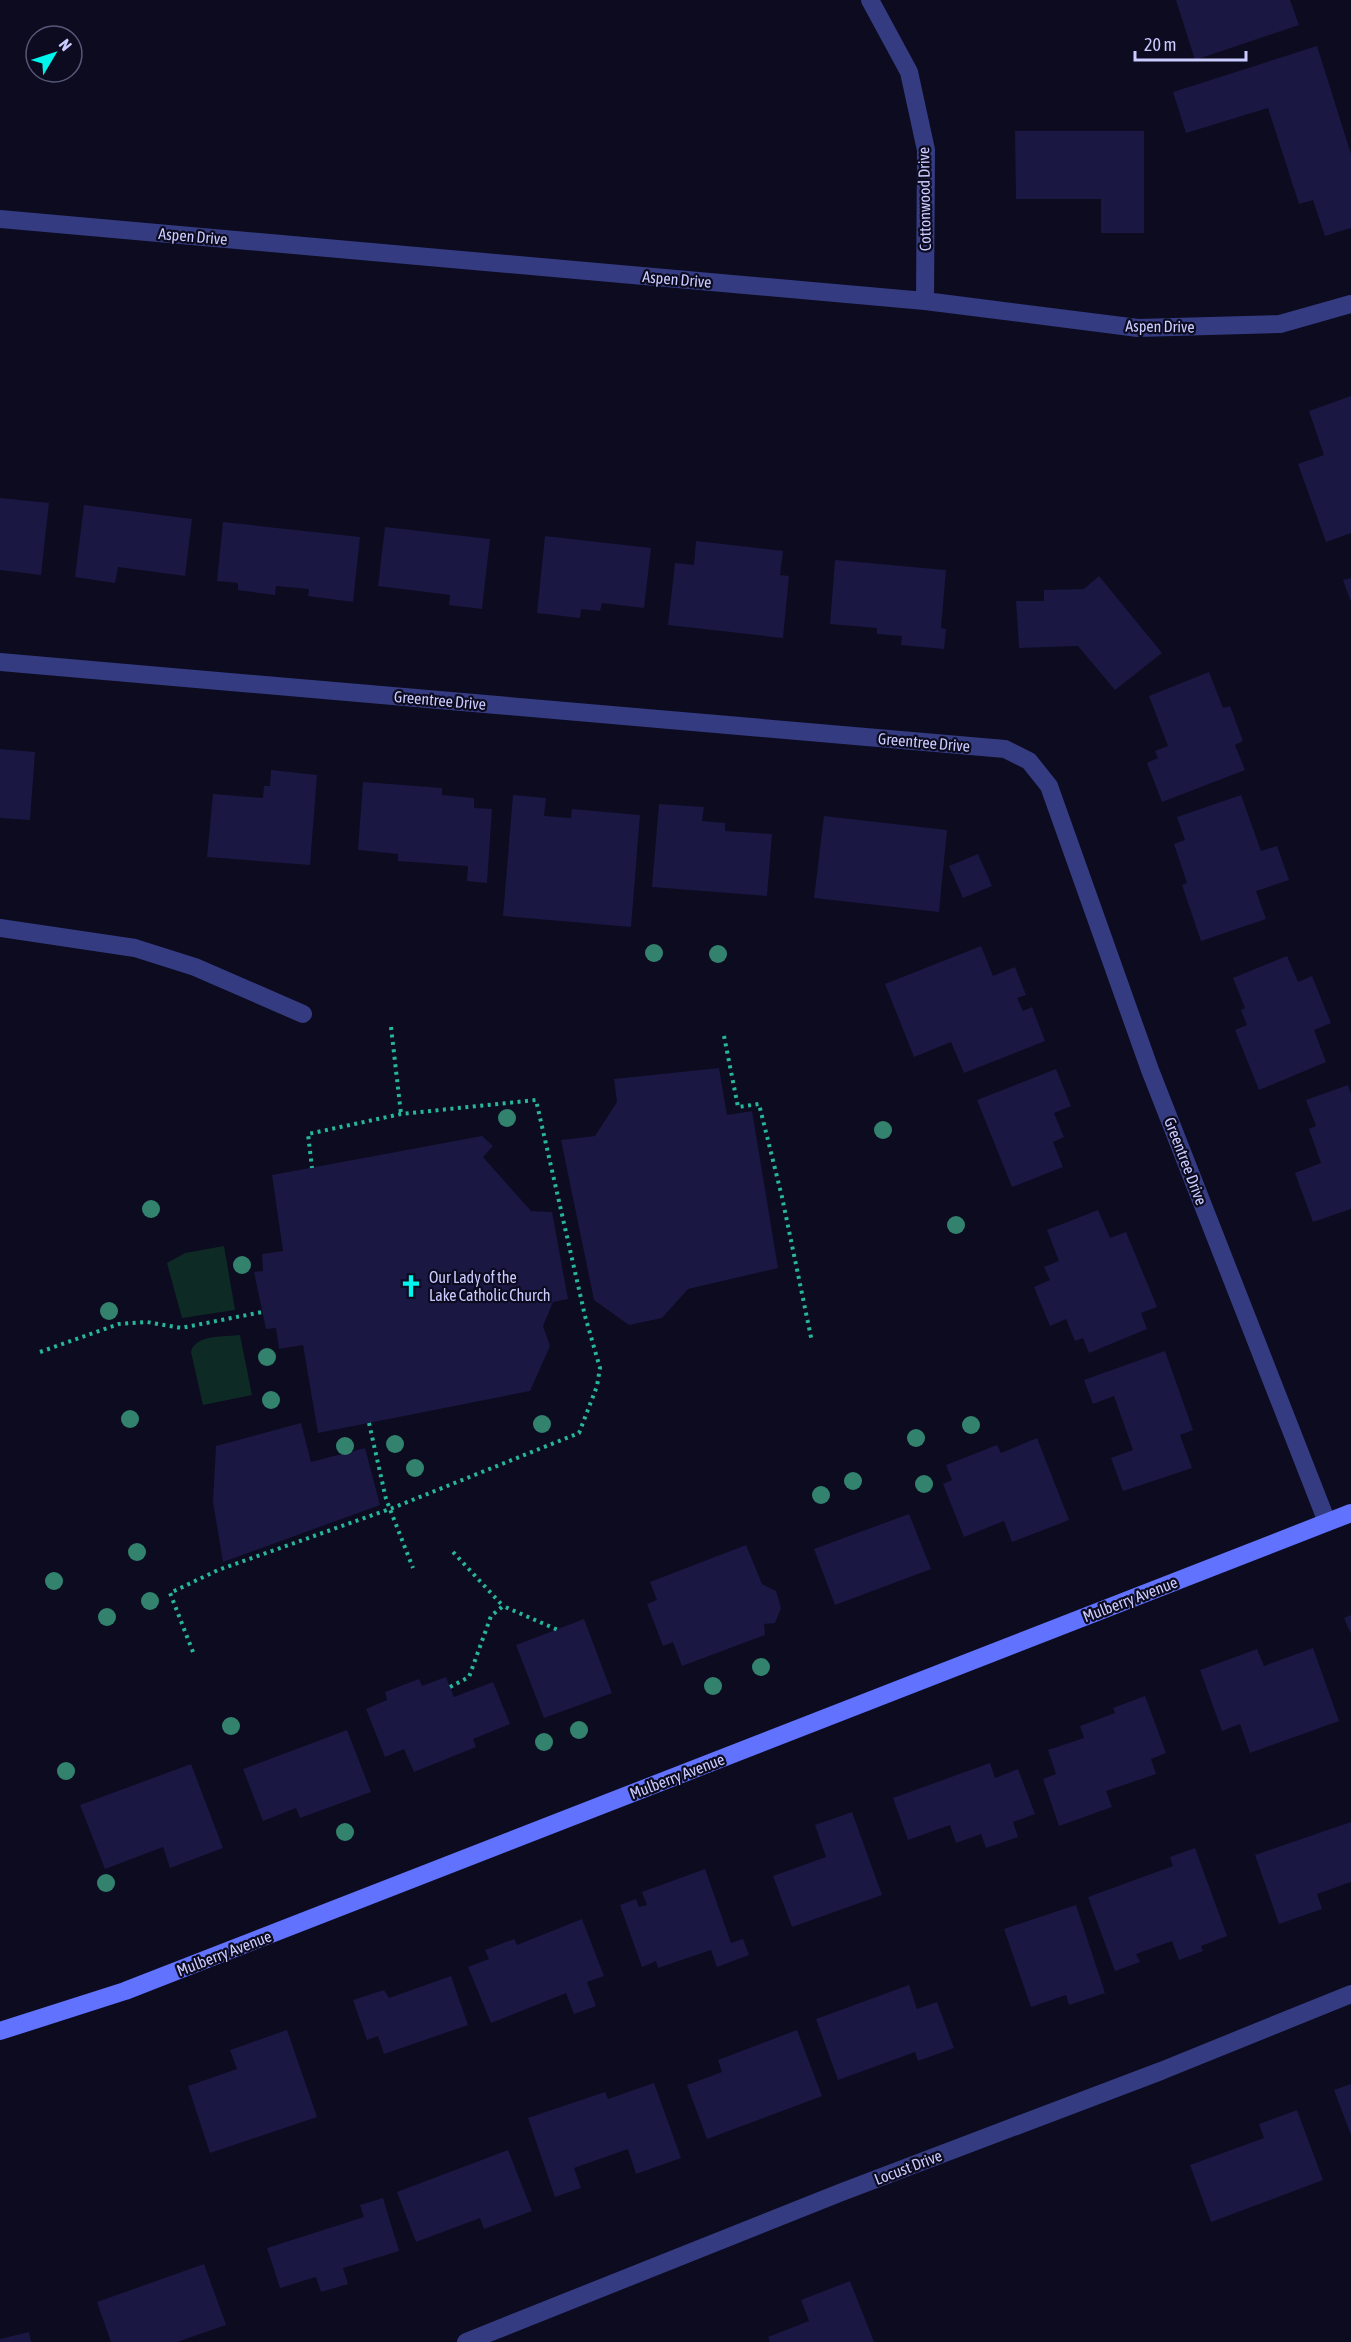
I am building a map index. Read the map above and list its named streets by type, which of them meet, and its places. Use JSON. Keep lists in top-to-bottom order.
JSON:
{
  "streets": {
    "street": [
      "Cottonwood Drive",
      "Aspen Drive",
      "Greentree Drive",
      "Mulberry Avenue",
      "Locust Drive"
    ]
  },
  "crossings": [
    ["Cottonwood Drive", "Aspen Drive"],
    ["Greentree Drive", "Mulberry Avenue"]
  ],
  "places": {
    "church": ["Our Lady of the Lake Catholic Church"]
  },
  "scale_bar": "20 m",
  "north": "top right"
}
